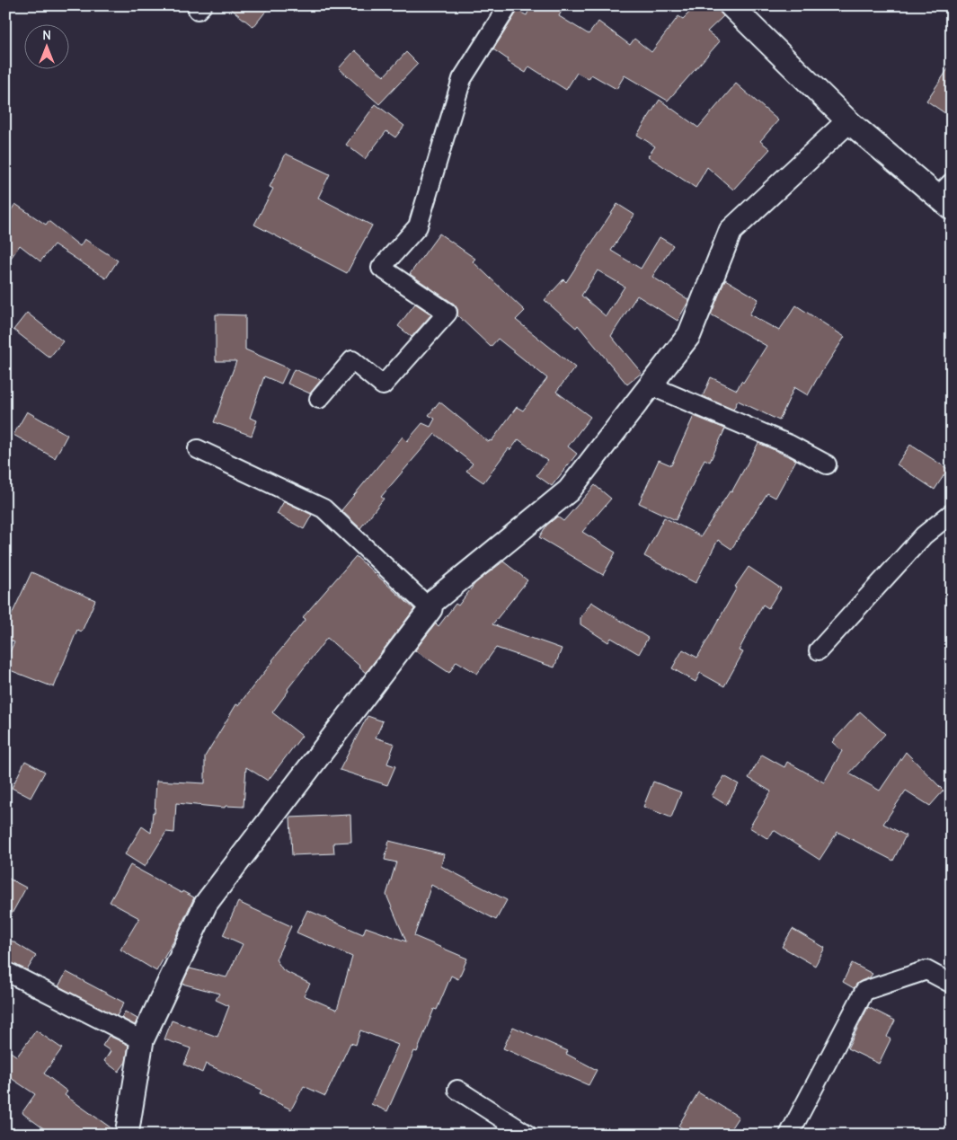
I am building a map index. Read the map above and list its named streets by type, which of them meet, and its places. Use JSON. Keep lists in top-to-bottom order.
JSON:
{
  "north": "top"
}
